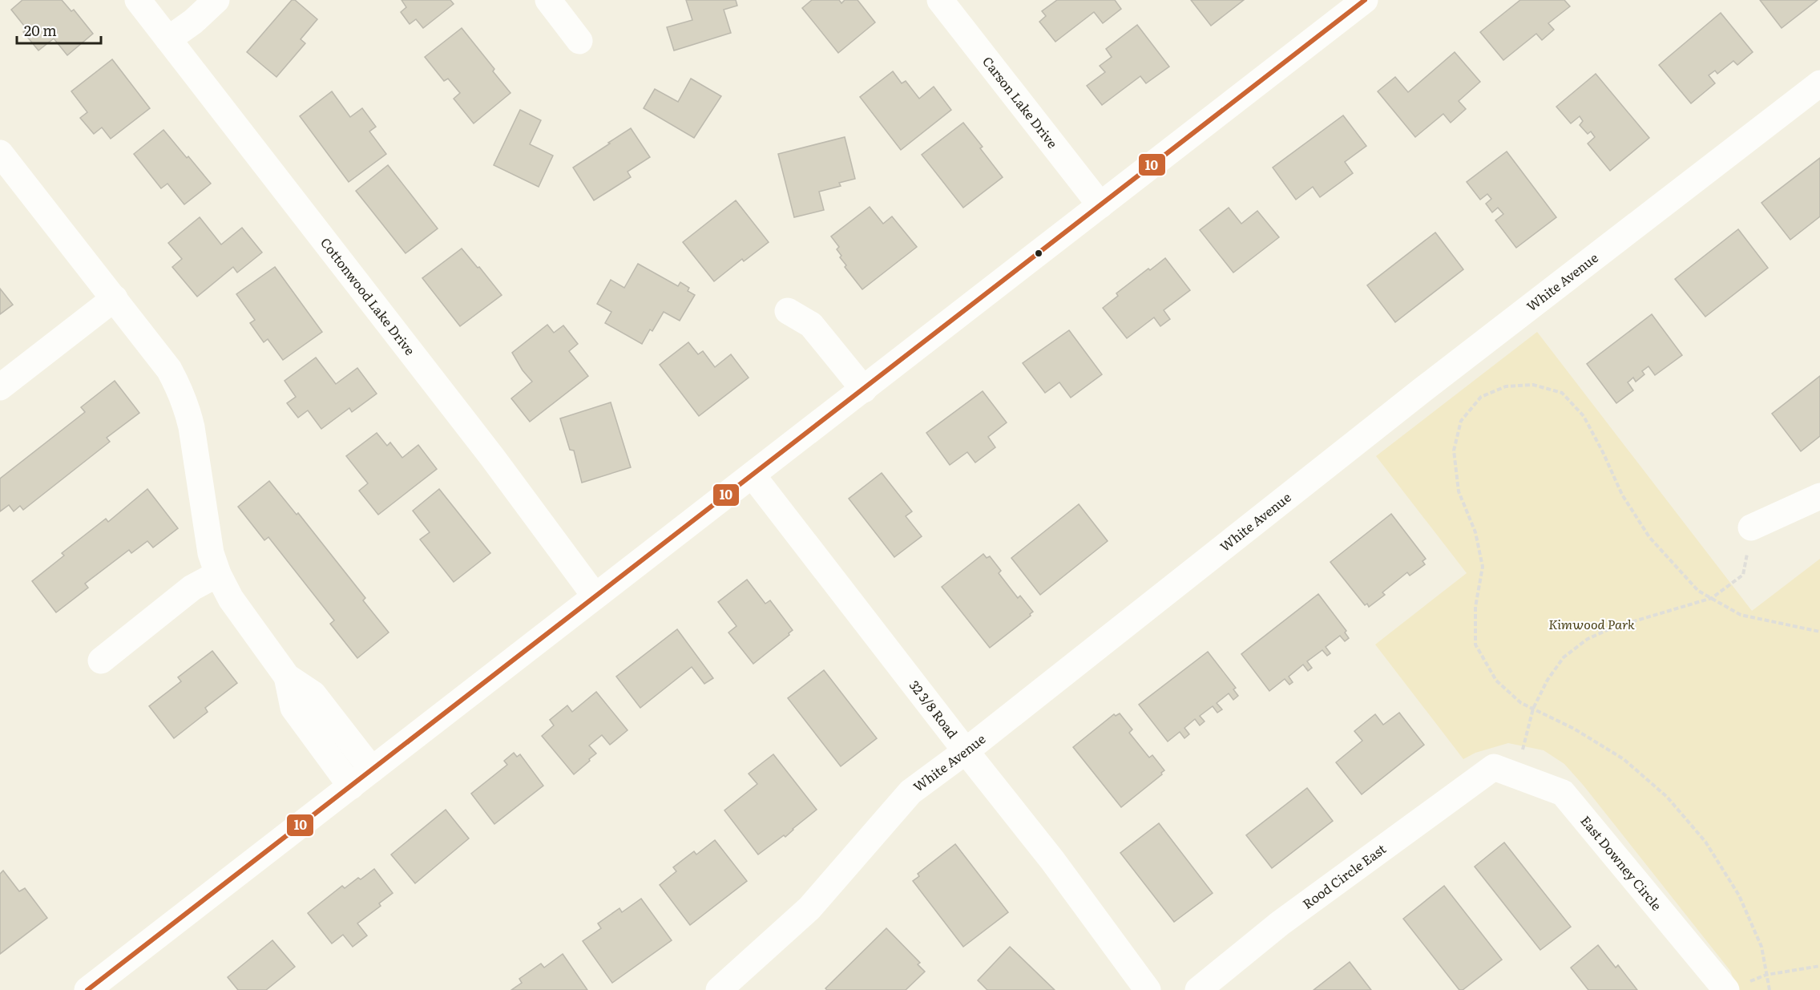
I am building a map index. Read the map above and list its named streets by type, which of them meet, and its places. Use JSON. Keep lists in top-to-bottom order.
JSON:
{
  "streets": {
    "street": [
      "Carson Lake Drive",
      "White Avenue",
      "Cottonwood Lake Drive",
      "32 3/8 Road",
      "East Downey Circle",
      "Rood Circle East"
    ]
  },
  "crossings": [
    ["White Avenue", "32 3/8 Road"],
    ["East Downey Circle", "Rood Circle East"]
  ],
  "parks": ["Kimwood Park"],
  "lines": ["transit line 10"],
  "scale_bar": "20 m"
}
